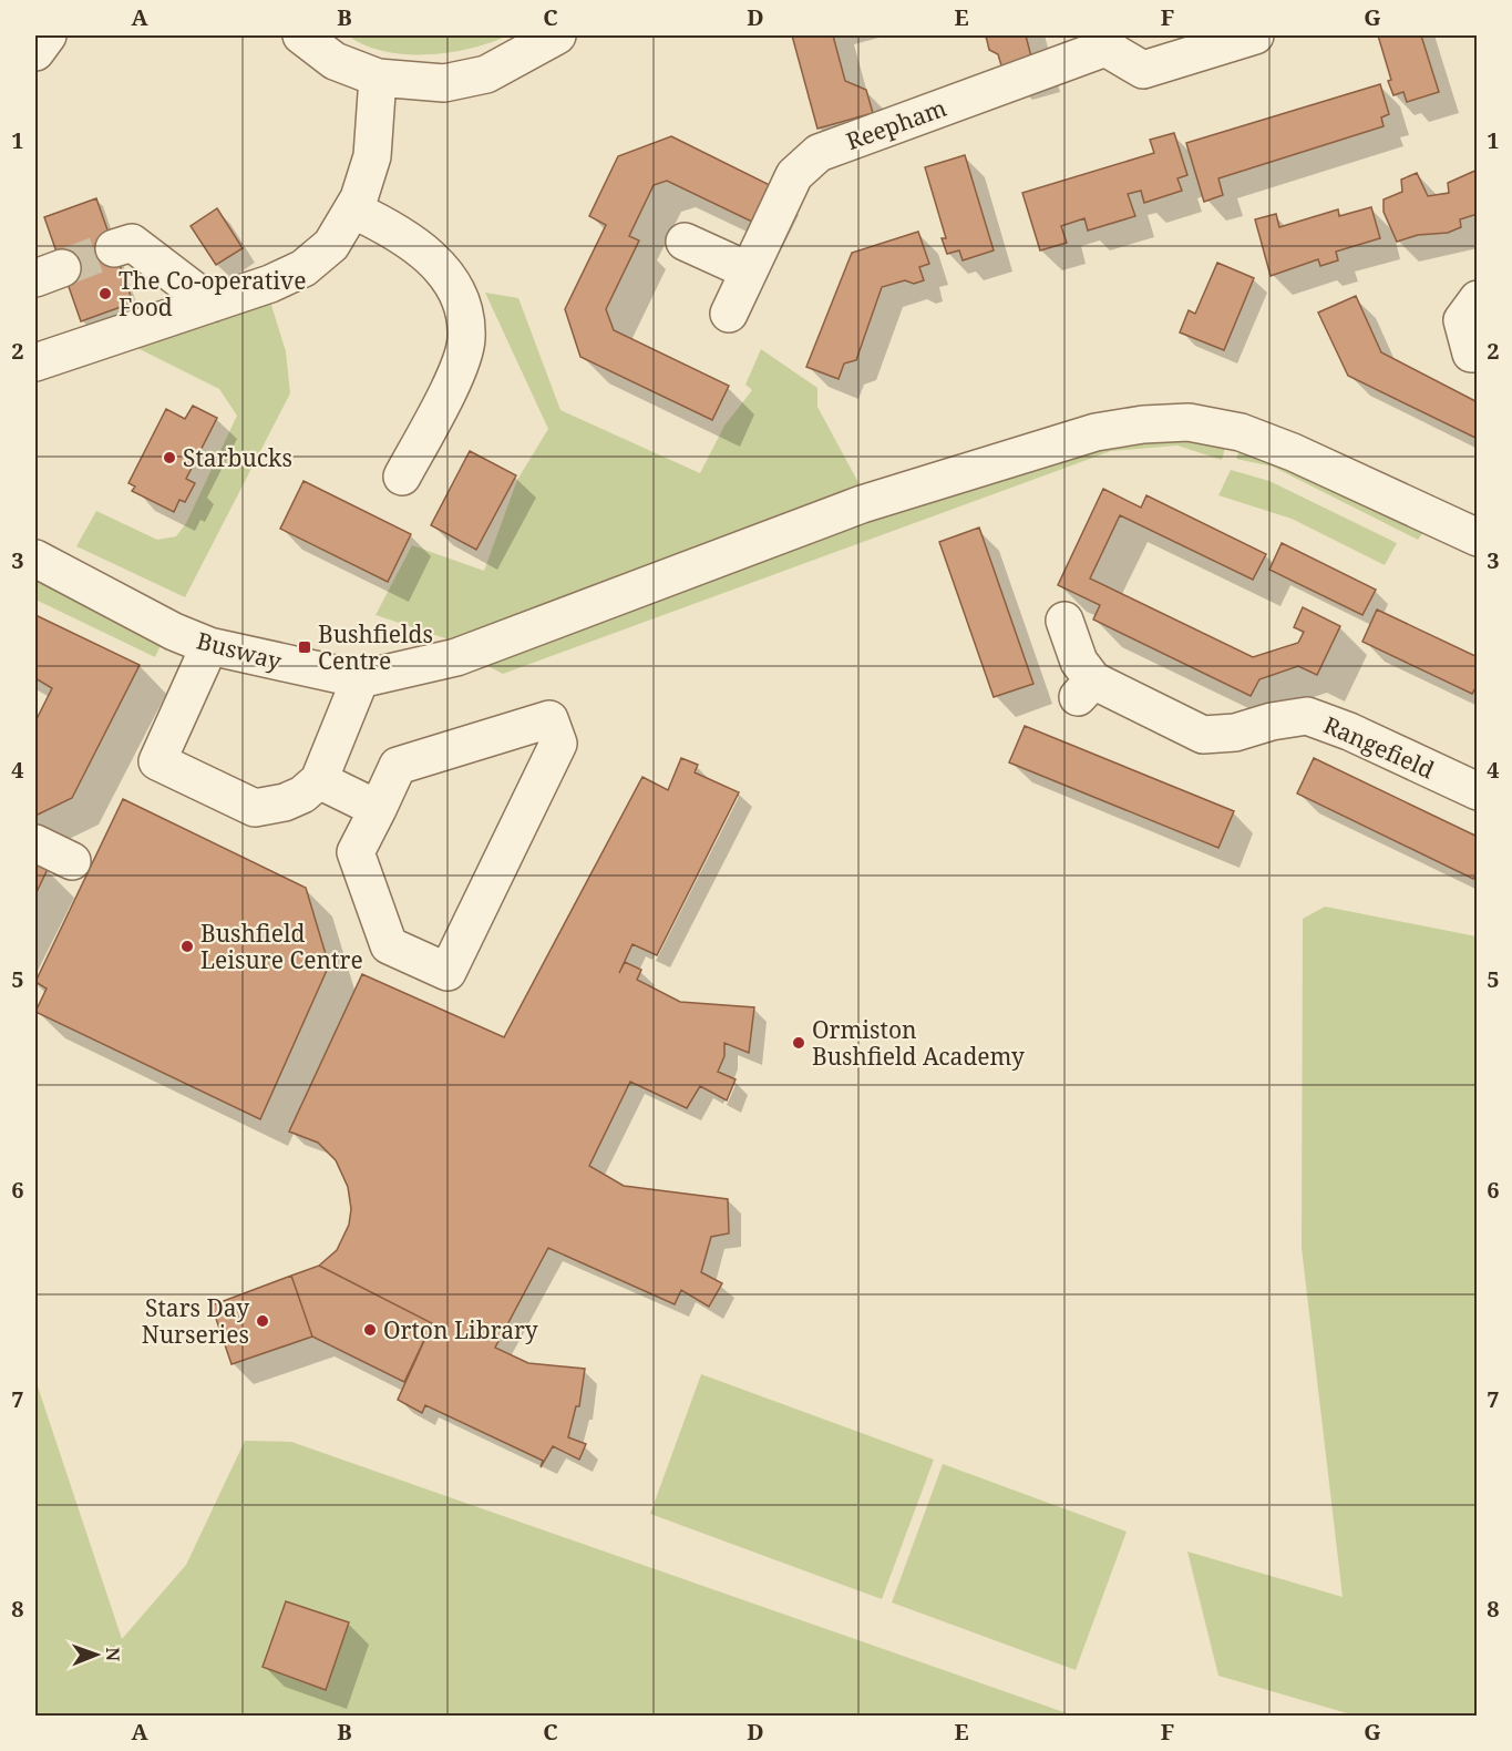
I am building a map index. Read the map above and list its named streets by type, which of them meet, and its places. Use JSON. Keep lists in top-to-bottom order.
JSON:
{
  "streets": {
    "street": ["Reepham", "Busway", "Rangefield"]
  },
  "places": {
    "other": [
      "The Co-operative Food",
      "Starbucks",
      "Bushfield Leisure Centre",
      "Ormiston Bushfield Academy",
      "Stars Day Nurseries",
      "Orton Library"
    ],
    "transit": ["Bushfields Centre"]
  },
  "north": "right",
  "grid": {
    "columns": [
      "A",
      "B",
      "C",
      "D",
      "E",
      "F",
      "G"
    ],
    "rows": [
      "1",
      "2",
      "3",
      "4",
      "5",
      "6",
      "7",
      "8"
    ]
  }
}
